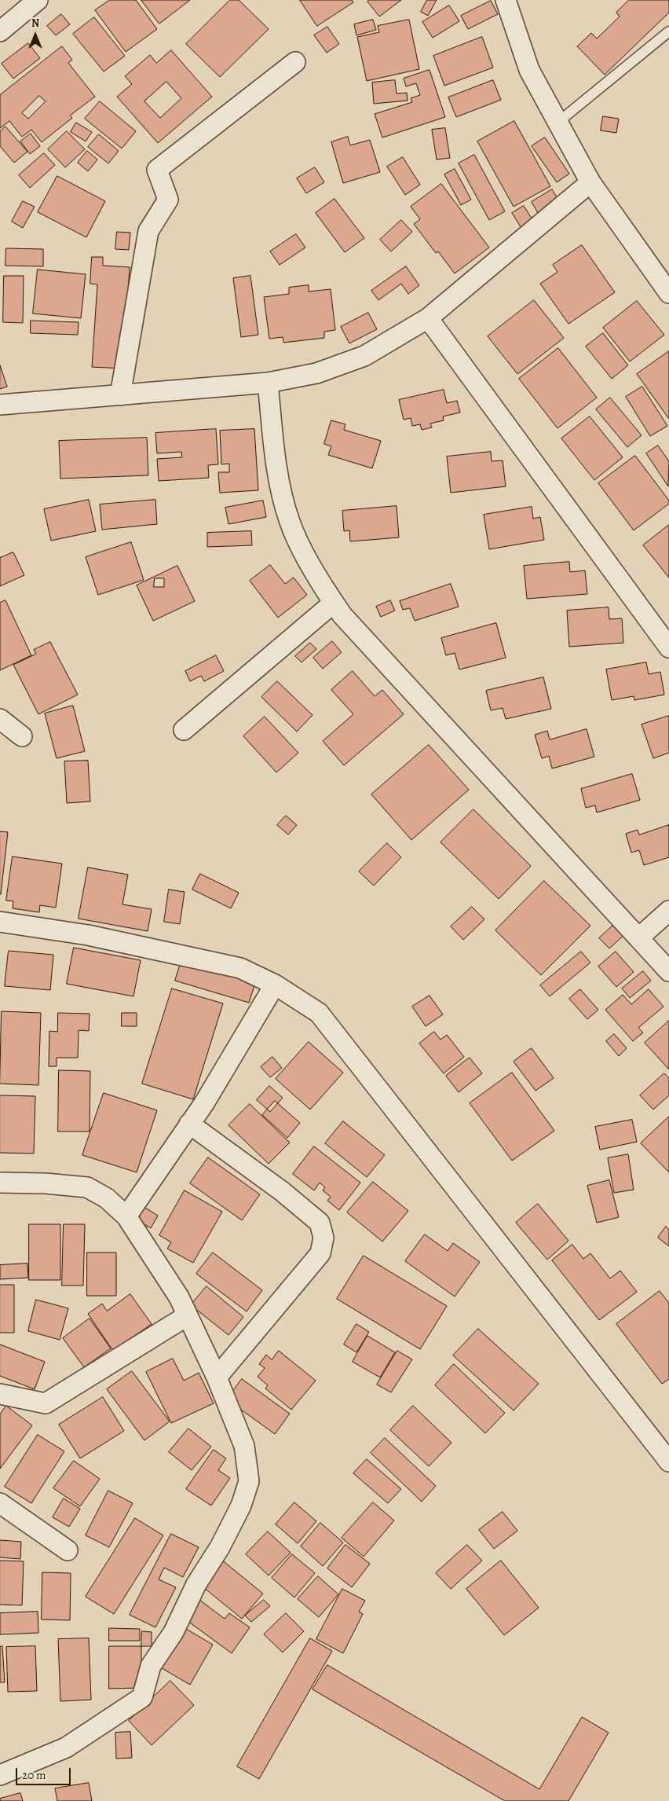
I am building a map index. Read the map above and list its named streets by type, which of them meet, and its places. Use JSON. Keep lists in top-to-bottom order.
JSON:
{
  "scale_bar": "20 m",
  "north": "top"
}
